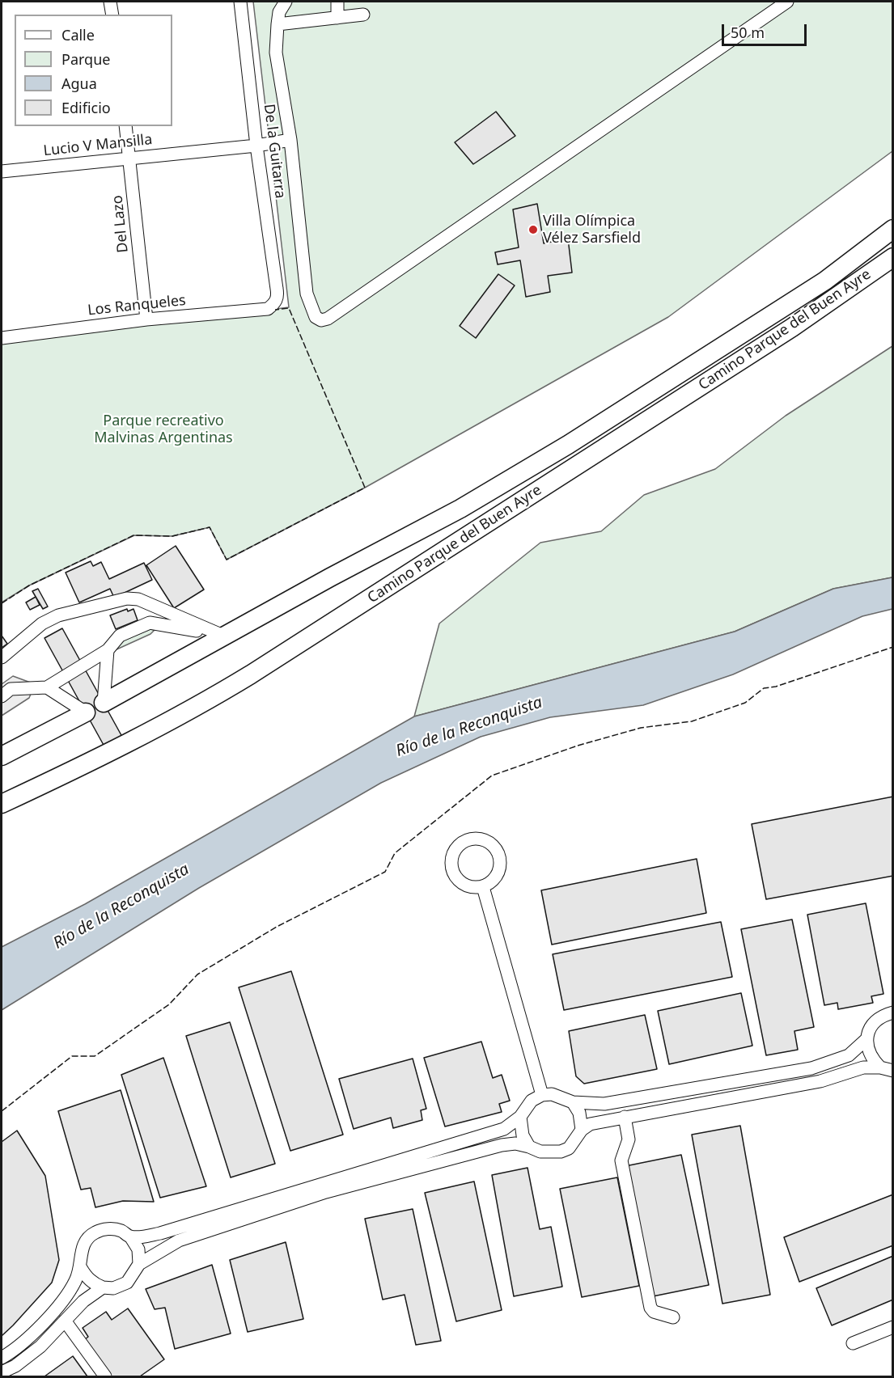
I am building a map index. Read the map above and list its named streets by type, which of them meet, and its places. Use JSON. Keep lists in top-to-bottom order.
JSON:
{
  "streets": {
    "highway": ["Camino Parque del Buen Ayre"],
    "street": [
      "Lucio V Mansilla",
      "De la Guitarra",
      "Del Lazo",
      "Los Ranqueles"
    ]
  },
  "crossings": [
    ["Lucio V Mansilla", "De la Guitarra"],
    ["Lucio V Mansilla", "Del Lazo"],
    ["De la Guitarra", "Los Ranqueles"],
    ["Del Lazo", "Los Ranqueles"]
  ],
  "water": ["Río de la Reconquista"],
  "parks": ["Parque recreativo Malvinas Argentinas"],
  "places": ["Villa Olímpica Vélez Sarsfield"],
  "legend": [
    "Calle",
    "Parque",
    "Agua",
    "Edificio"
  ],
  "scale_bar": "50 m"
}
